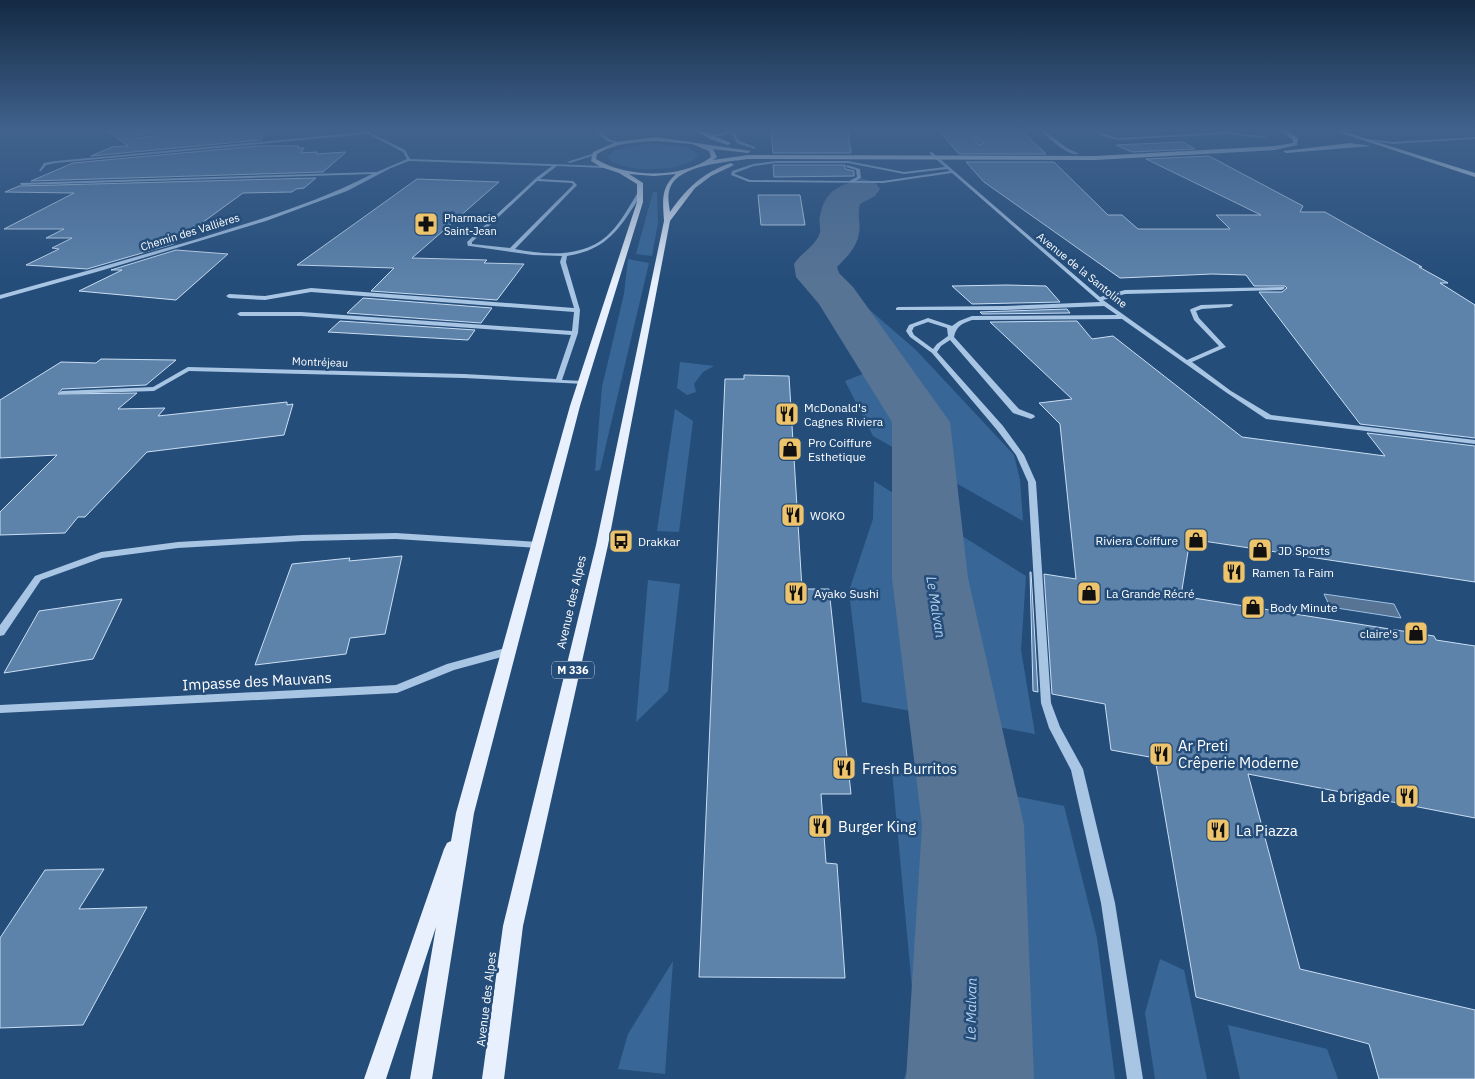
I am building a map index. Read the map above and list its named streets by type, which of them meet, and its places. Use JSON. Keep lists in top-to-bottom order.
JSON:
{
  "streets": {
    "main road": ["Avenue des Alpes", "M 336"],
    "street": [
      "Chemin des Vallières",
      "Avenue de la Santoline",
      "Montréjeau",
      "Impasse des Mauvans"
    ]
  },
  "water": ["Le Malvan"],
  "places": {
    "pharmacy": ["Pharmacie Saint-Jean"],
    "restaurant": [
      "McDonald's Cagnes Riviera",
      "WOKO",
      "Ramen Ta Faim",
      "Ayako Sushi",
      "Ar Preti Crêperie Moderne",
      "Fresh Burritos",
      "La brigade",
      "Burger King",
      "La Piazza"
    ],
    "shop": [
      "Pro Coiffure Esthetique",
      "Riviera Coiffure",
      "JD Sports",
      "La Grande Récré",
      "Body Minute",
      "claire's"
    ],
    "bus stop": ["Drakkar"]
  }
}
